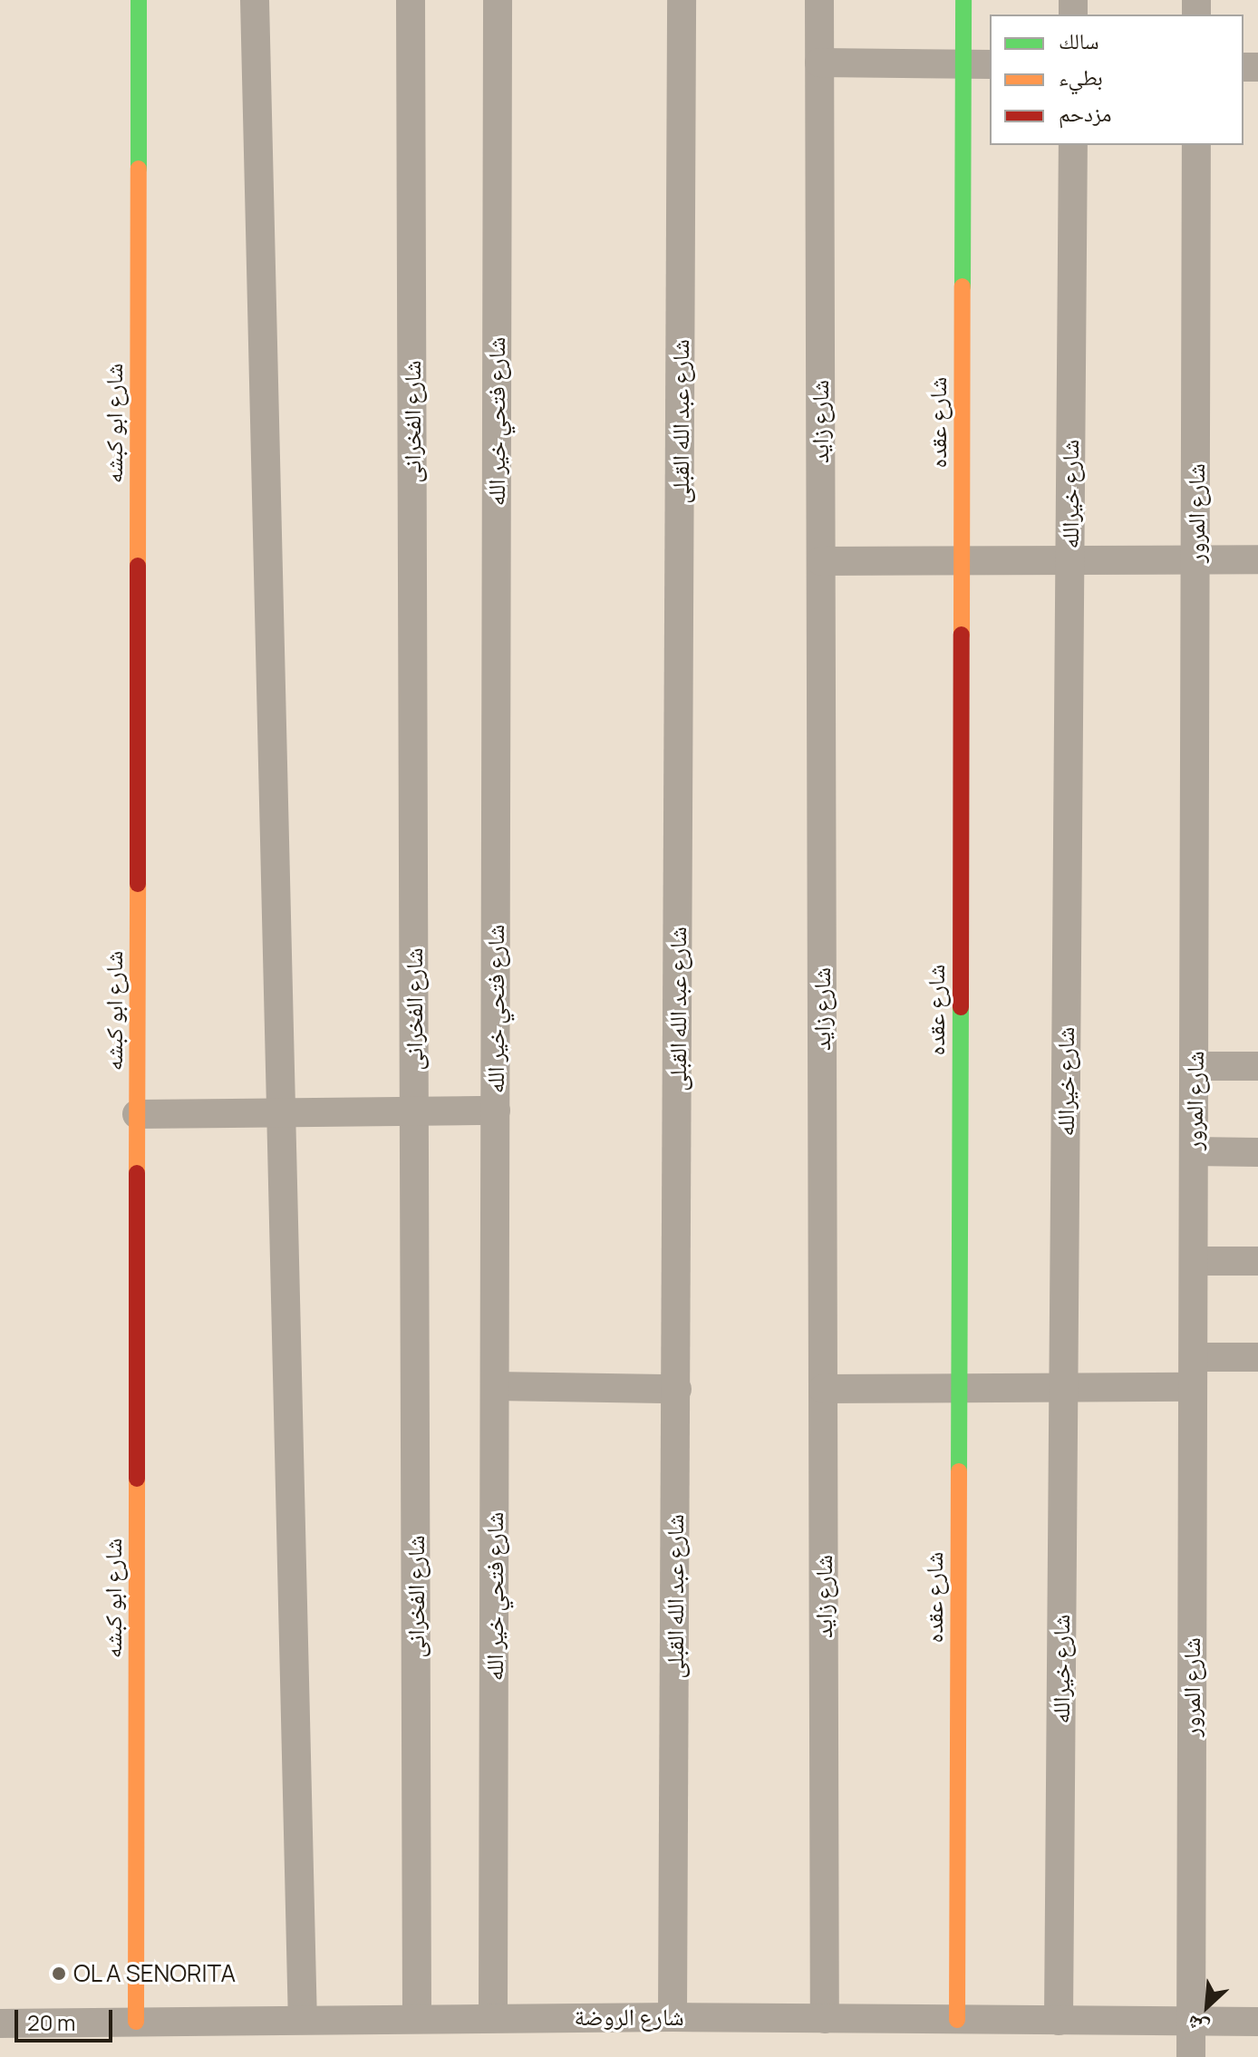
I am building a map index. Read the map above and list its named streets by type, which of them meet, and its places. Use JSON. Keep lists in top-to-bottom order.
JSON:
{
  "streets": {
    "street": [
      "شارع الفخرانى",
      "شارع فتحي خير الله",
      "شارع عبد الله القبلى",
      "شارع زايد",
      "شارع عقده",
      "شارع ابو كبشه",
      "شارع خيرالله",
      "شارع المرور",
      "شارع الروضة"
    ]
  },
  "crossings": [
    ["شارع الفخرانى", "شارع الروضة"],
    ["شارع فتحي خير الله", "شارع الروضة"],
    ["شارع عبد الله القبلى", "شارع الروضة"],
    ["شارع زايد", "شارع الروضة"],
    ["شارع عقده", "شارع الروضة"],
    ["شارع ابو كبشه", "شارع الروضة"],
    ["شارع خيرالله", "شارع الروضة"],
    ["شارع المرور", "شارع الروضة"]
  ],
  "places": ["OL A SENORITA"],
  "legend": ["سالك", "بطيء", "مزدحم"],
  "scale_bar": "20 m",
  "north": "bottom left"
}
